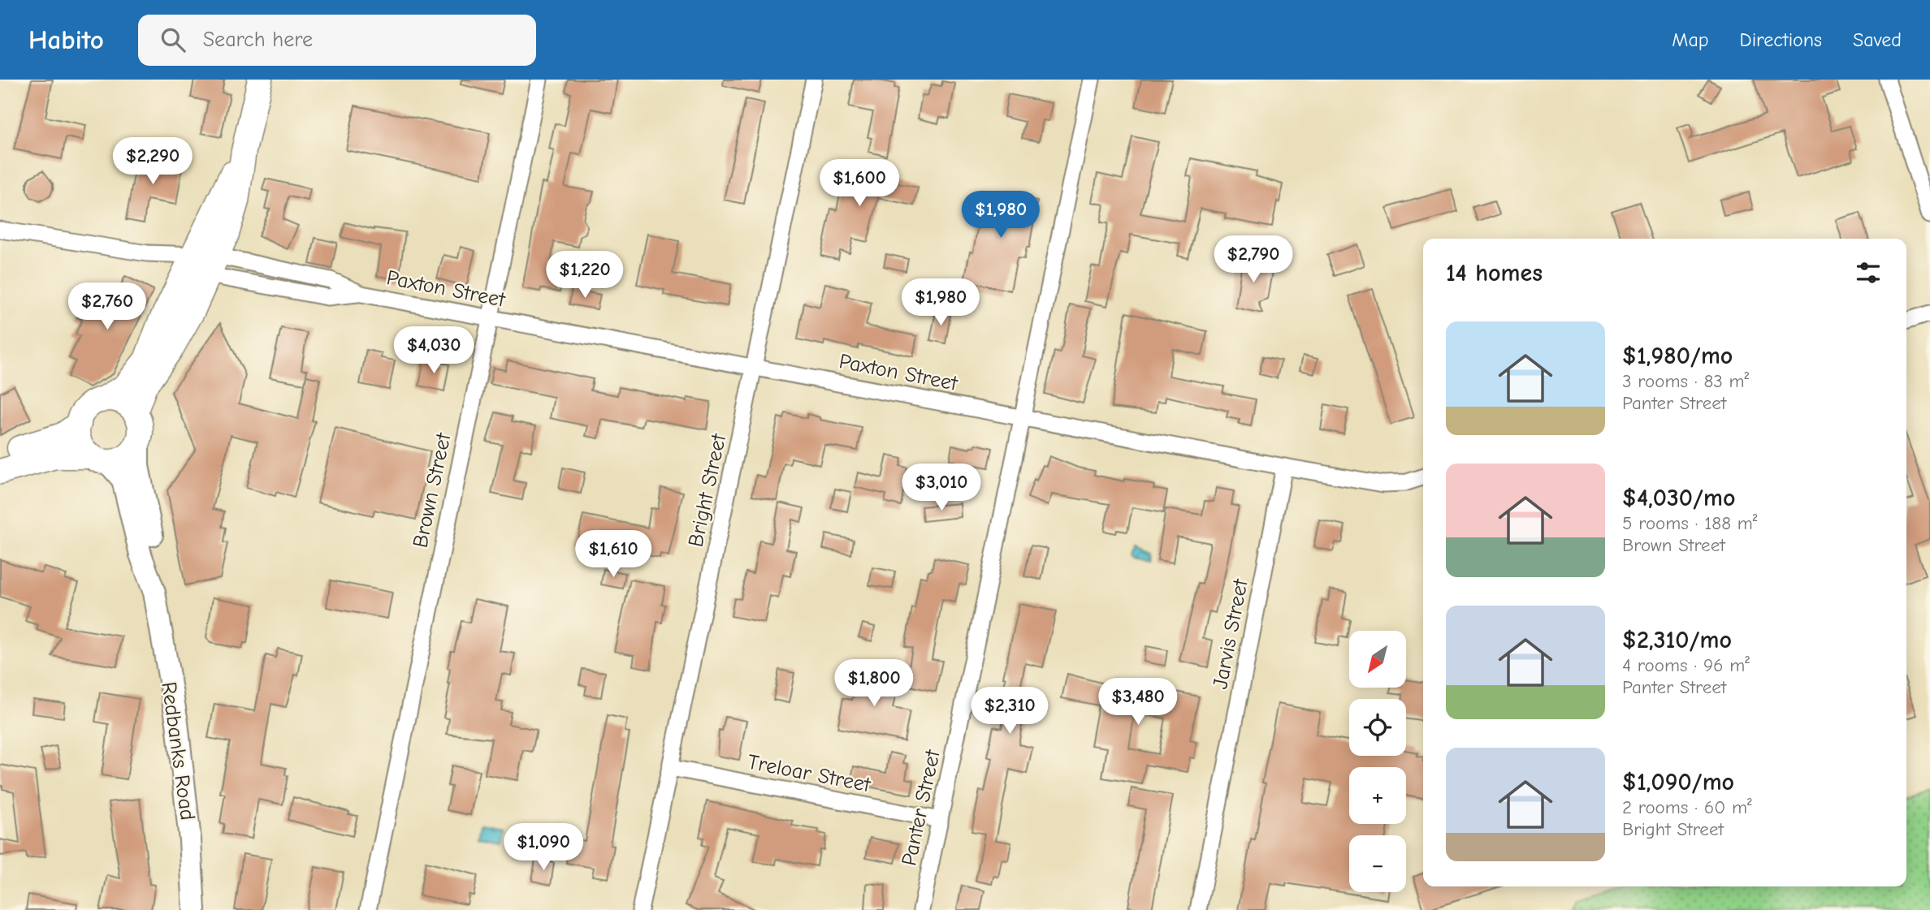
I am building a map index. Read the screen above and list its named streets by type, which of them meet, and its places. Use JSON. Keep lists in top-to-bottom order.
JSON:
{
  "streets": {
    "main road": ["Redbanks Road"],
    "street": [
      "Paxton Street",
      "Brown Street",
      "Bright Street",
      "Jarvis Street",
      "Treloar Street",
      "Panter Street"
    ]
  },
  "crossings": [
    ["Paxton Street", "Brown Street"],
    ["Paxton Street", "Bright Street"],
    ["Paxton Street", "Jarvis Street"],
    ["Paxton Street", "Panter Street"],
    ["Bright Street", "Treloar Street"],
    ["Treloar Street", "Panter Street"]
  ],
  "north": "bottom left",
  "page": {
    "header": "Habito",
    "search": "Search here",
    "nav": ["Map", "Directions", "Saved"],
    "price": [
      "$2,290",
      "$1,600",
      "$1,980",
      "$2,790",
      "$1,220",
      "$1,980",
      "$2,760",
      "$4,030",
      "$3,010",
      "$1,610",
      "$1,800",
      "$3,480",
      "$2,310",
      "$1,090"
    ],
    "heading": "14 homes",
    "list": [
      {
        "name": "$1,980/mo",
        "note": "3 rooms · 83 m² · Panter Street"
      },
      {
        "name": "$4,030/mo",
        "note": "5 rooms · 188 m² · Brown Street"
      },
      {
        "name": "$2,310/mo",
        "note": "4 rooms · 96 m² · Panter Street"
      },
      {
        "name": "$1,090/mo",
        "note": "2 rooms · 60 m² · Bright Street"
      }
    ],
    "map_buttons": ["+", "−"]
  }
}
